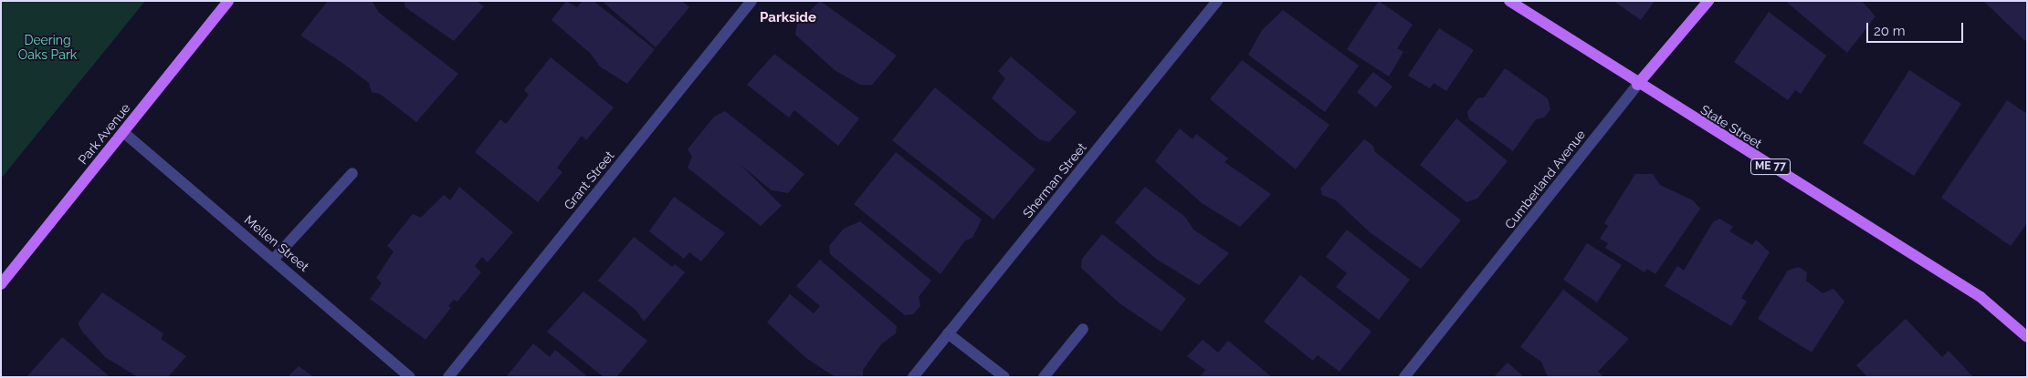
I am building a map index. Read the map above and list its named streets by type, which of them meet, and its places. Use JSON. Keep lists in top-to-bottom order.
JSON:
{
  "streets": {
    "main road": [
      "State Street",
      "Park Avenue",
      "ME 77",
      "Cumberland Avenue"
    ],
    "street": ["Grant Street", "Sherman Street", "Mellen Street"]
  },
  "crossings": [
    ["State Street", "Cumberland Avenue"],
    ["Park Avenue", "Mellen Street"]
  ],
  "districts": ["Parkside"],
  "parks": ["Deering Oaks Park"],
  "scale_bar": "20 m"
}
